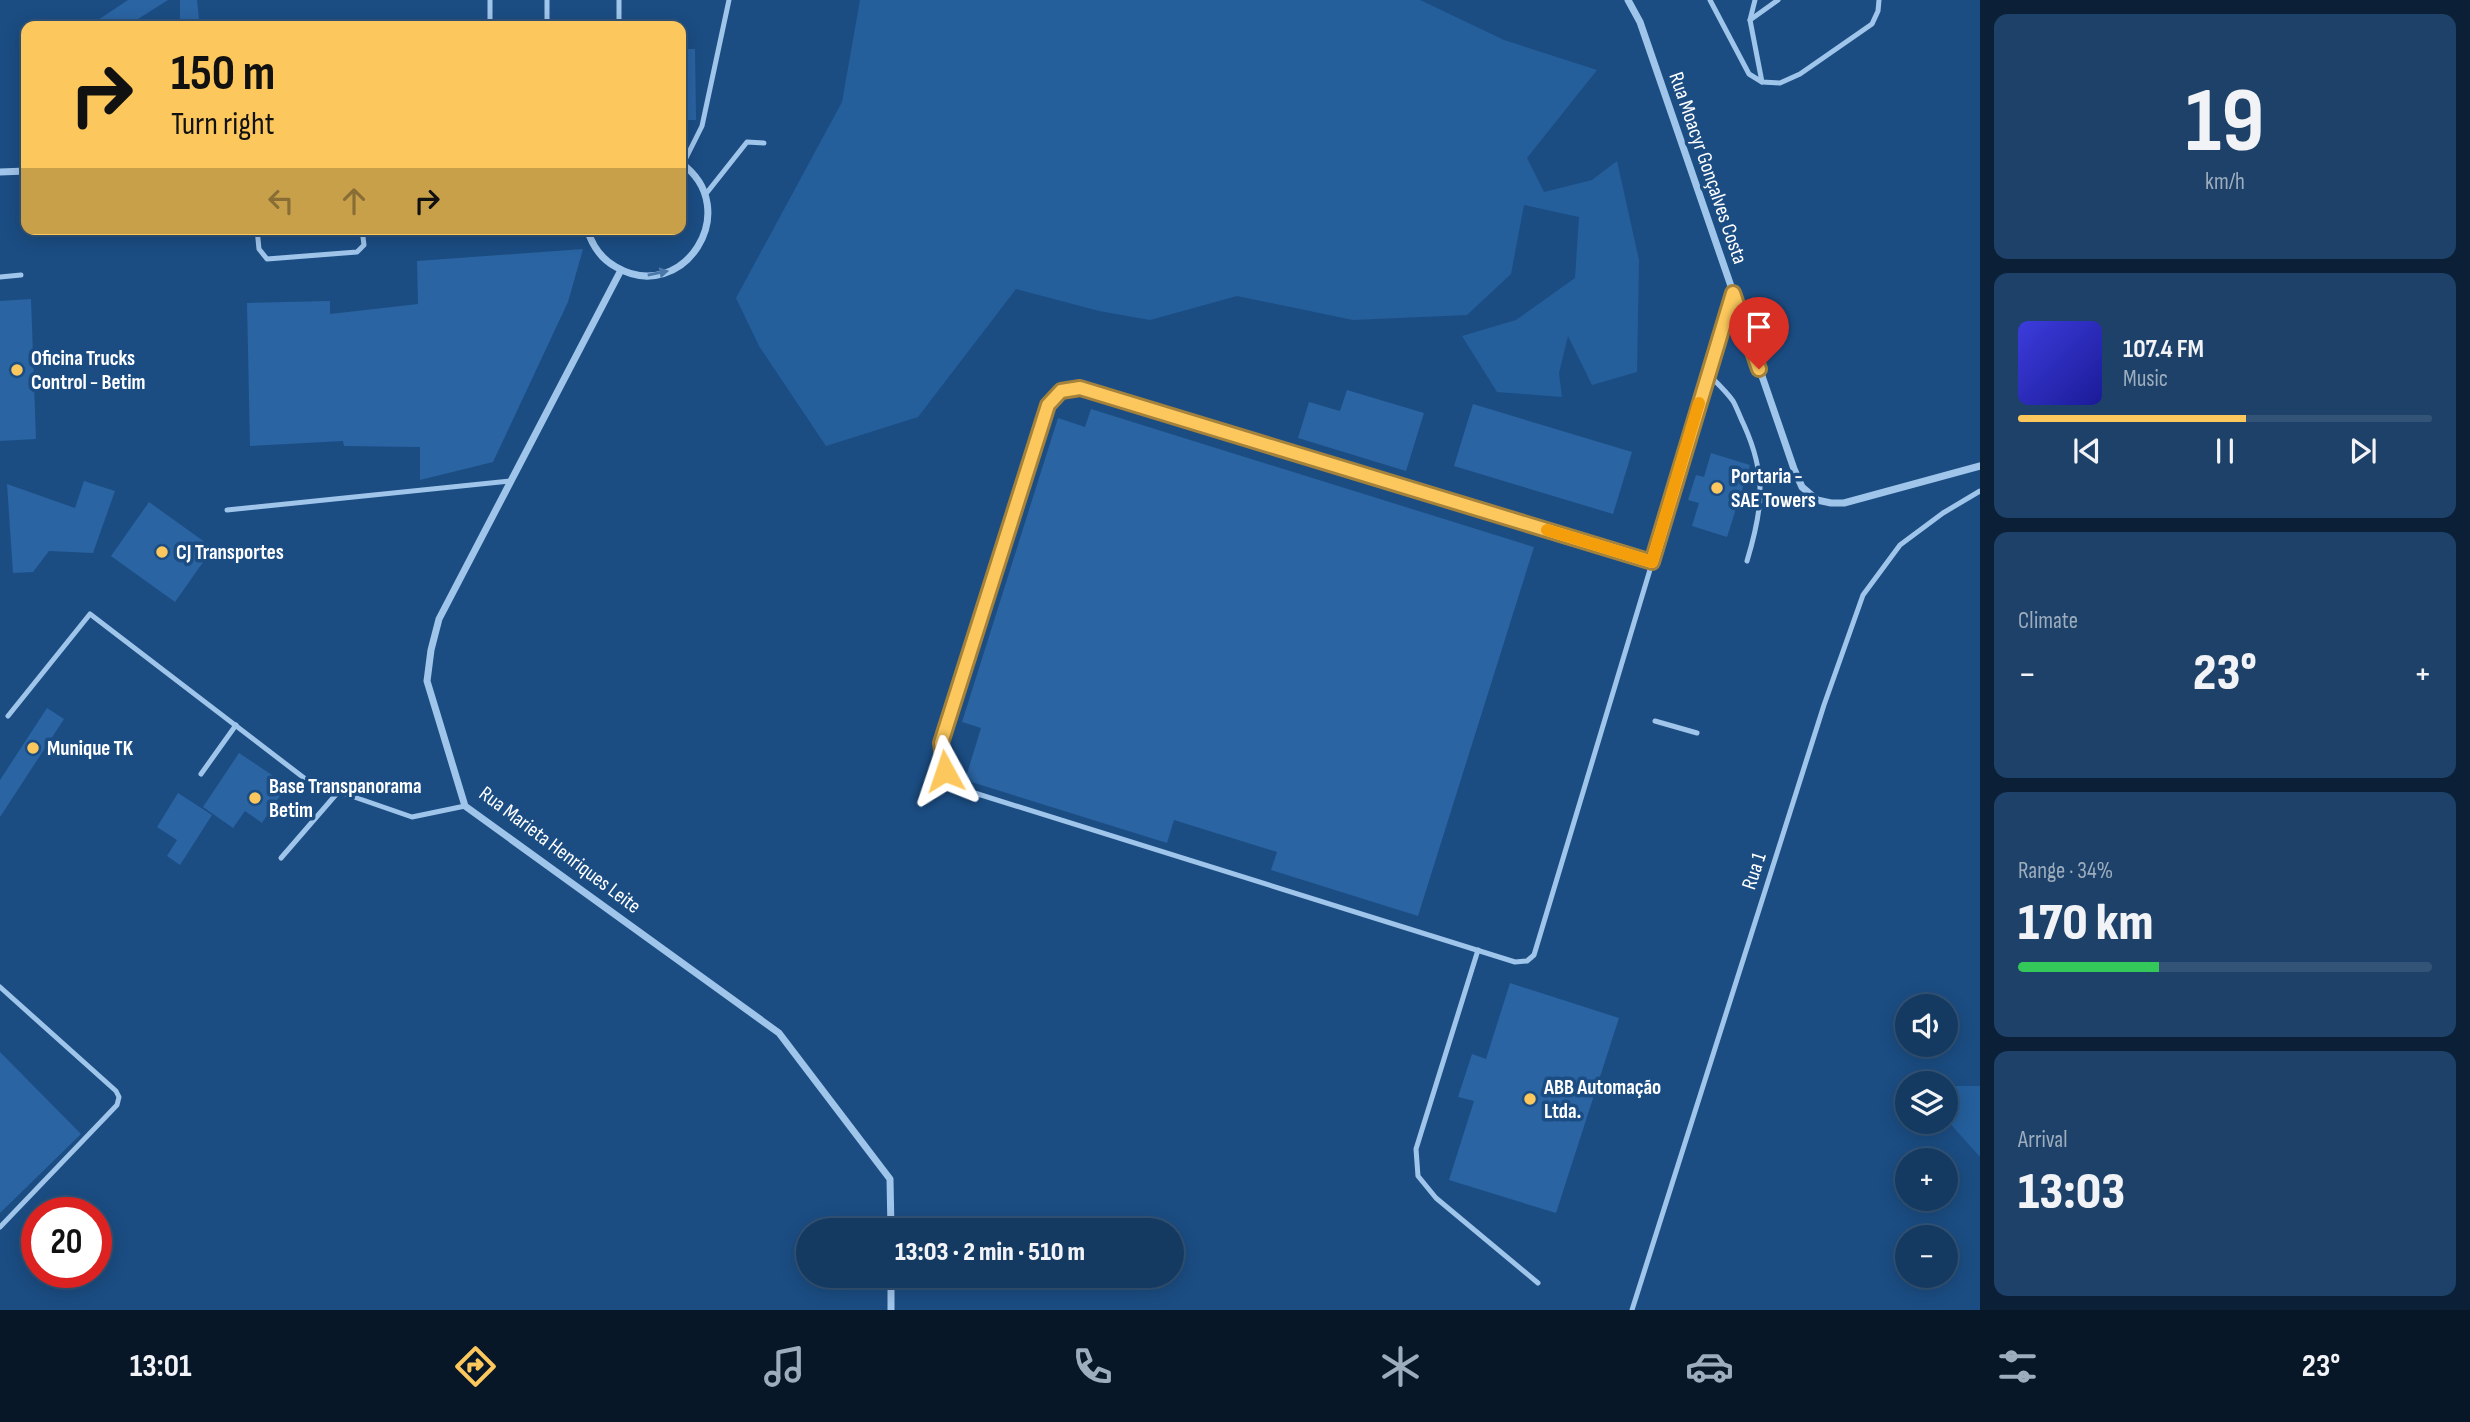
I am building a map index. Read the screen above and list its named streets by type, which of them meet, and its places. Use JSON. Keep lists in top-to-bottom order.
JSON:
{
  "streets": {
    "street": ["Rua Moacyr Gonçalves Costa", "Rua Marieta Henriques Leite"],
    "lane": ["Rua 1"]
  },
  "places": [
    "Oficina Trucks Control - Betim",
    "Portaria - SAE Towers",
    "CJ Transportes",
    "Munique TK",
    "Base Transpanorama Betim",
    "ABB Automação Ltda."
  ],
  "page": {
    "tile": [
      ["19", "km/h"],
      "Climate",
      ["Range · 34%", "170 km"],
      ["Arrival", "13:03"]
    ],
    "turn": ["150 m", "Turn right"],
    "song": ["107.4 FM", "Music"],
    "heat": ["−", "23°", "+"],
    "map_buttons": ["+", "−"],
    "limit": "20",
    "trip": "13:03 · 2 min · 510 m",
    "tabs": ["13:01", "23°"]
  }
}
